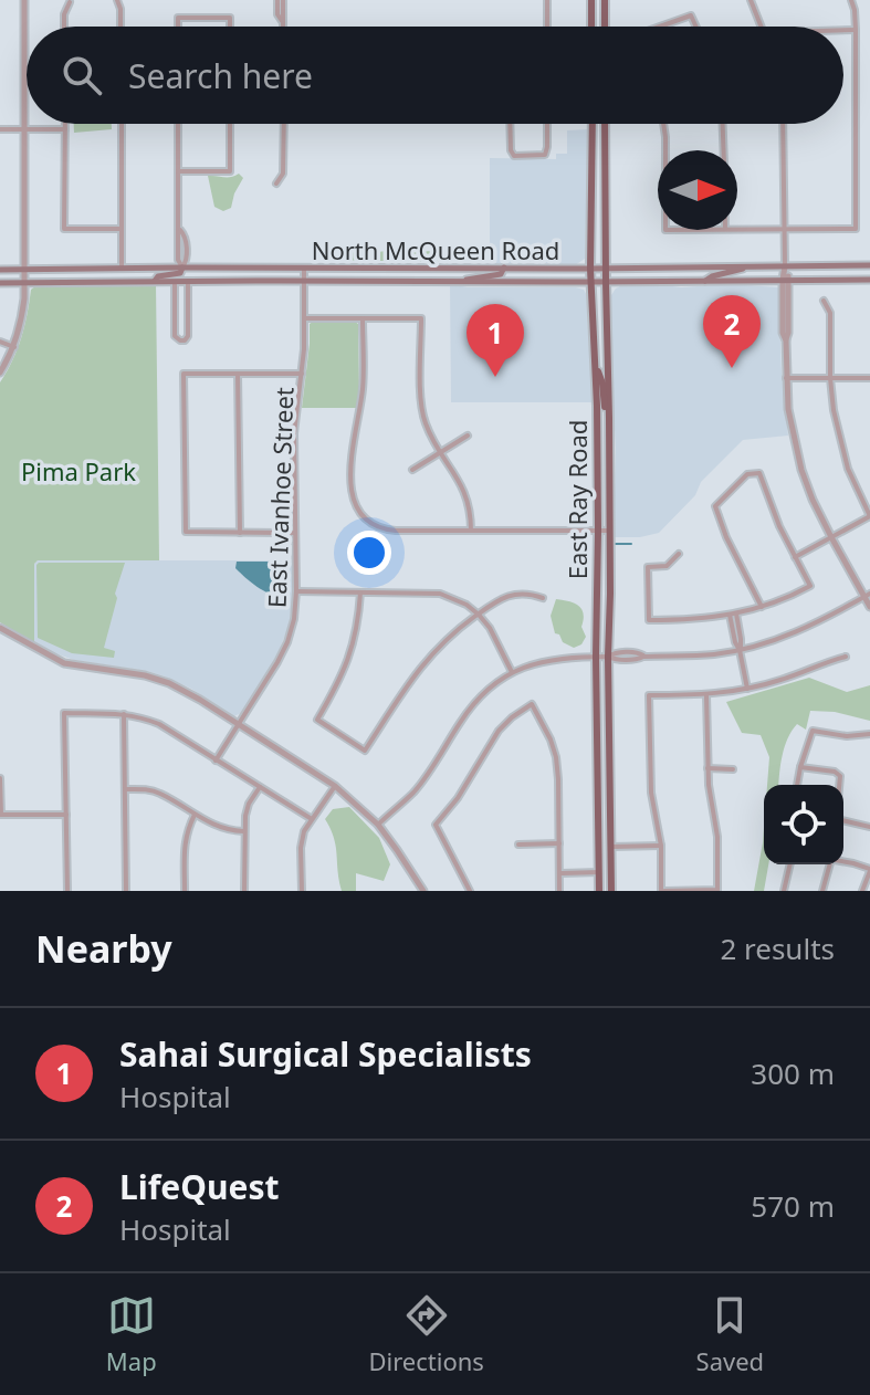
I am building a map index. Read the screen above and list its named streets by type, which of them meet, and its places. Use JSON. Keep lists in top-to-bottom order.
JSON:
{
  "streets": {
    "main road": ["North McQueen Road", "East Ray Road"],
    "street": ["East Ivanhoe Street"]
  },
  "crossings": [
    ["North McQueen Road", "East Ivanhoe Street"],
    ["North McQueen Road", "East Ray Road"]
  ],
  "parks": ["Pima Park"],
  "north": "right",
  "page": {
    "search": "Search here",
    "pins": ["2", "1"],
    "heading": ["Nearby", "2 results"],
    "list": [
      {
        "mark": "1",
        "name": "Sahai Surgical Specialists",
        "note": "Hospital",
        "value": "300 m"
      },
      {
        "mark": "2",
        "name": "LifeQuest",
        "note": "Hospital",
        "value": "570 m"
      }
    ],
    "nav": ["Map", "Directions", "Saved"]
  }
}
